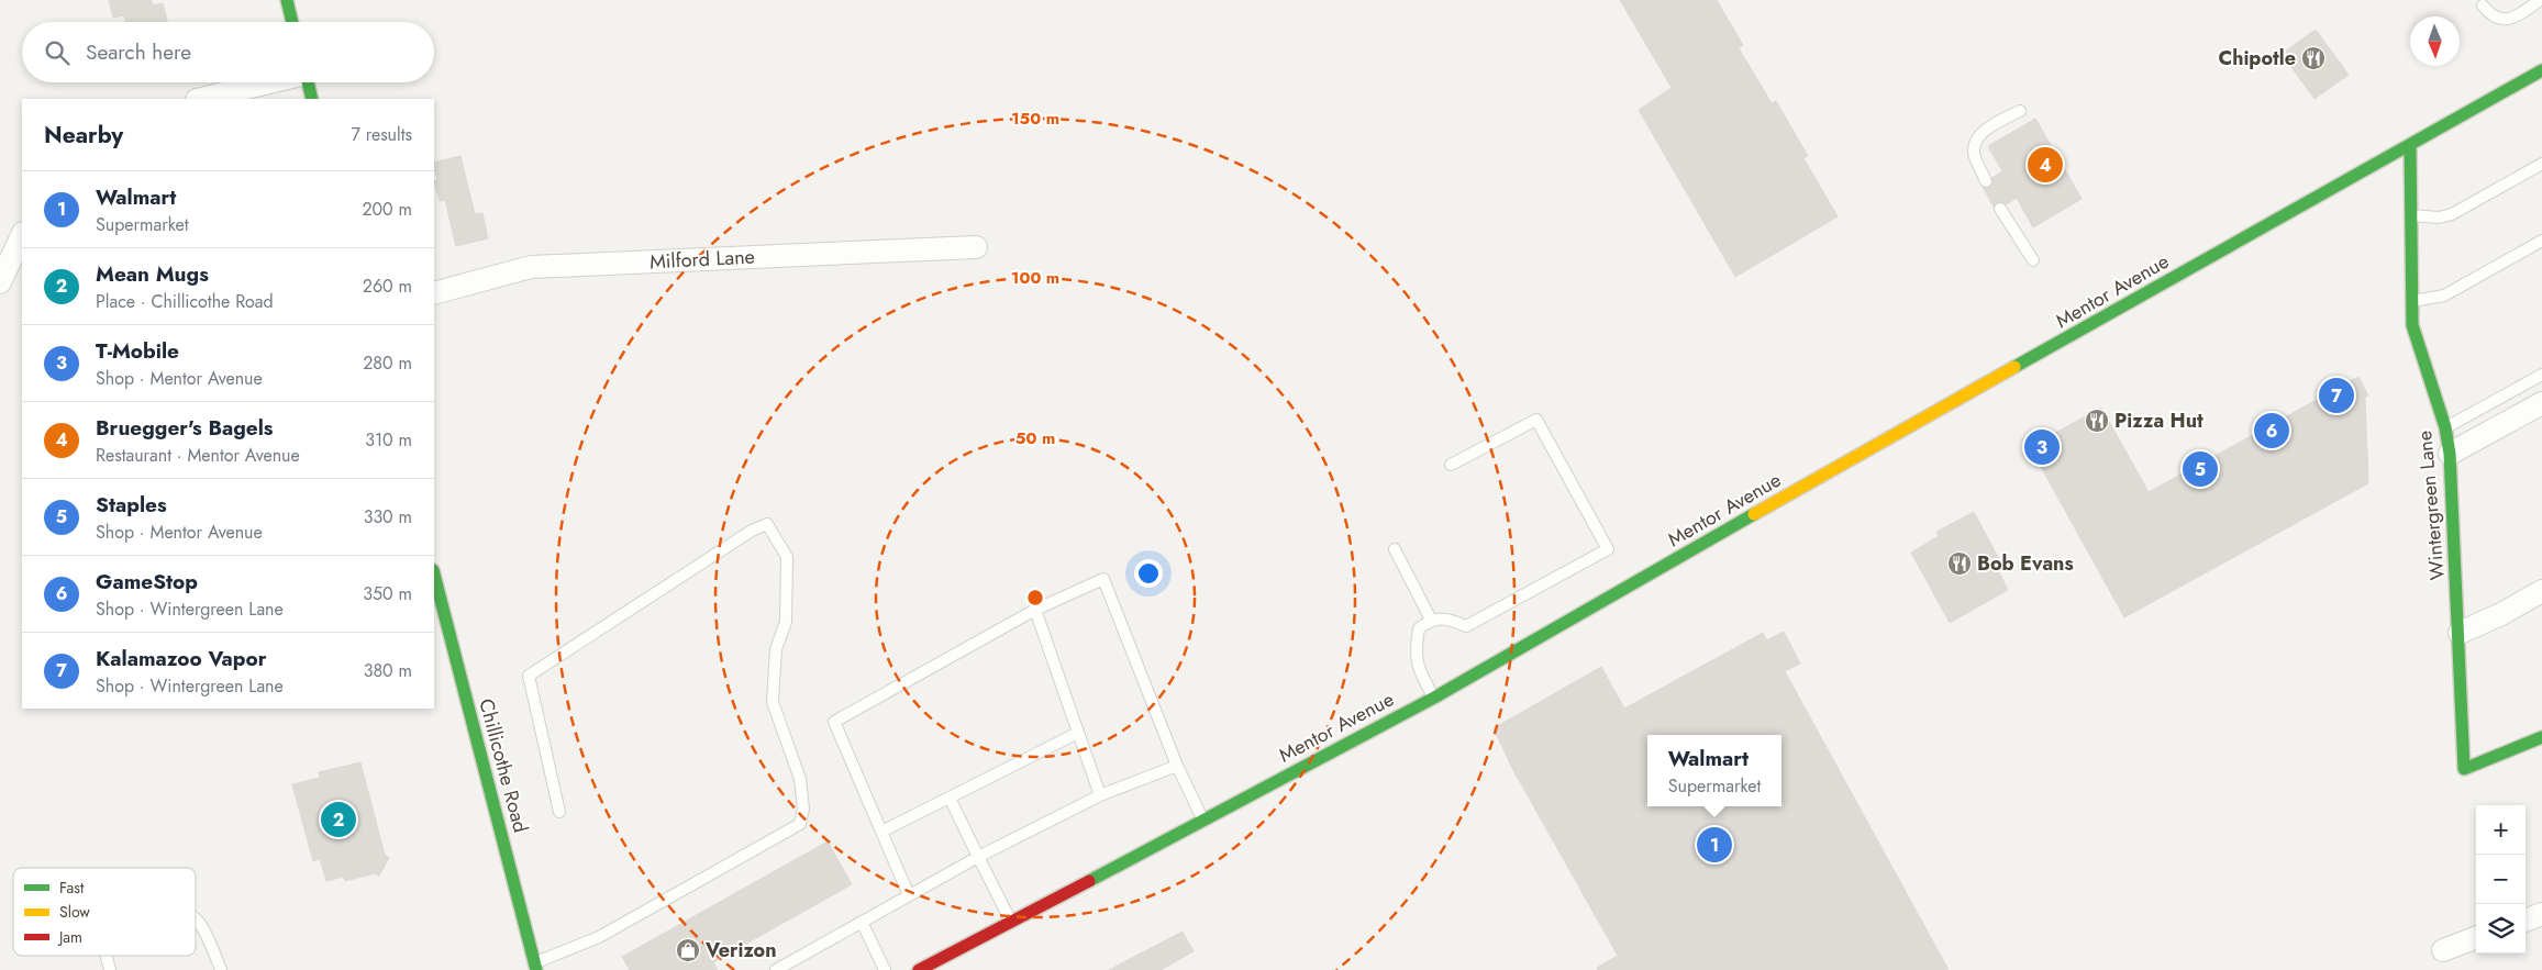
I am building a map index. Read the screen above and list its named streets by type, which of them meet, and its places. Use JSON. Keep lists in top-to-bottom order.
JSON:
{
  "streets": {
    "main road": ["Mentor Avenue", "Wintergreen Lane", "Chillicothe Road"],
    "street": ["Milford Lane"]
  },
  "crossings": [
    ["Mentor Avenue", "Wintergreen Lane"]
  ],
  "places": {
    "restaurant": ["Chipotle", "Pizza Hut", "Bob Evans"],
    "shop": ["Verizon"]
  },
  "legend": ["Fast", "Slow", "Jam"],
  "north": "bottom",
  "page": {
    "search": "Search here",
    "heading": ["Nearby", "7 results"],
    "pins": [
      "4",
      "7",
      "6",
      "3",
      "5",
      "2",
      "1"
    ],
    "list": [
      {
        "mark": "1",
        "name": "Walmart",
        "note": "Supermarket",
        "value": "200 m"
      },
      {
        "mark": "2",
        "name": "Mean Mugs",
        "note": "Place · Chillicothe Road",
        "value": "260 m"
      },
      {
        "mark": "3",
        "name": "T-Mobile",
        "note": "Shop · Mentor Avenue",
        "value": "280 m"
      },
      {
        "mark": "4",
        "name": "Bruegger's Bagels",
        "note": "Restaurant · Mentor Avenue",
        "value": "310 m"
      },
      {
        "mark": "5",
        "name": "Staples",
        "note": "Shop · Mentor Avenue",
        "value": "330 m"
      },
      {
        "mark": "6",
        "name": "GameStop",
        "note": "Shop · Wintergreen Lane",
        "value": "350 m"
      },
      {
        "mark": "7",
        "name": "Kalamazoo Vapor",
        "note": "Shop · Wintergreen Lane",
        "value": "380 m"
      }
    ],
    "popup": ["Walmart", "Supermarket"],
    "map_buttons": ["+", "−"]
  },
  "rings": ["150 m", "100 m", "50 m"]
}
